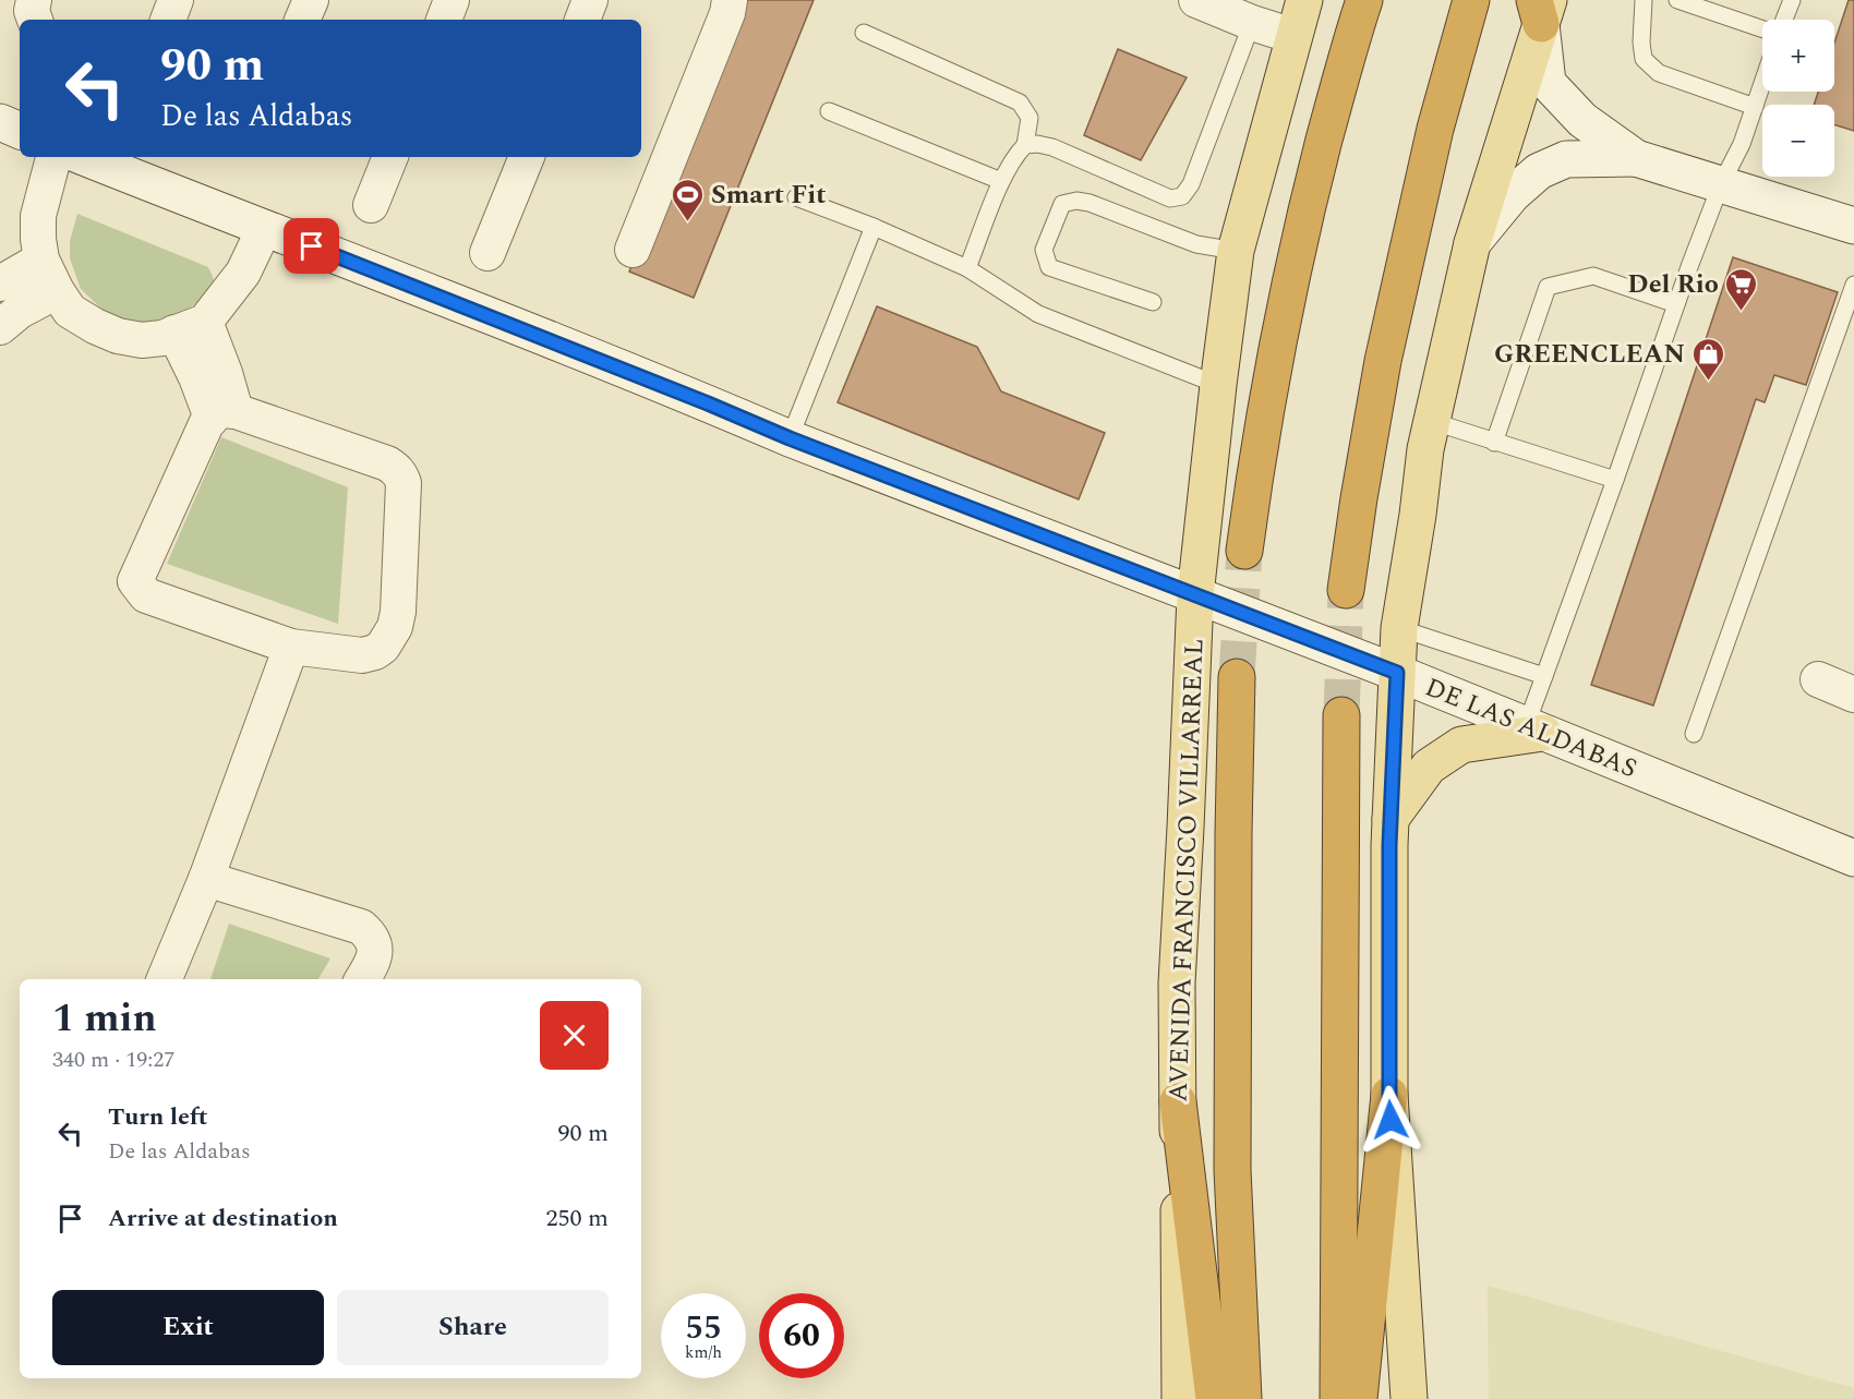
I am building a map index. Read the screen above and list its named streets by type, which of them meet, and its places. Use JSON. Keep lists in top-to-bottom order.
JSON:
{
  "streets": {
    "highway": ["AVENIDA FRANCISCO VILLARREAL"],
    "street": ["DE LAS ALDABAS"]
  },
  "crossings": [
    ["DE LAS ALDABAS", "AVENIDA FRANCISCO VILLARREAL"]
  ],
  "places": {
    "sports": ["Smart Fit"],
    "supermarket": ["Del Rio"],
    "shop": ["GREENCLEAN"]
  },
  "page": {
    "map_buttons": ["+", "−"],
    "turn": ["90 m", "De las Aldabas"],
    "heading": ["1 min", "340 m · 19:27"],
    "list": [
      {
        "name": "Turn left",
        "note": "De las Aldabas",
        "value": "90 m"
      },
      {
        "name": "Arrive at destination",
        "value": "250 m"
      }
    ],
    "buttons": ["Exit", "Share"],
    "speed": "55 km/h",
    "limit": "60"
  }
}
